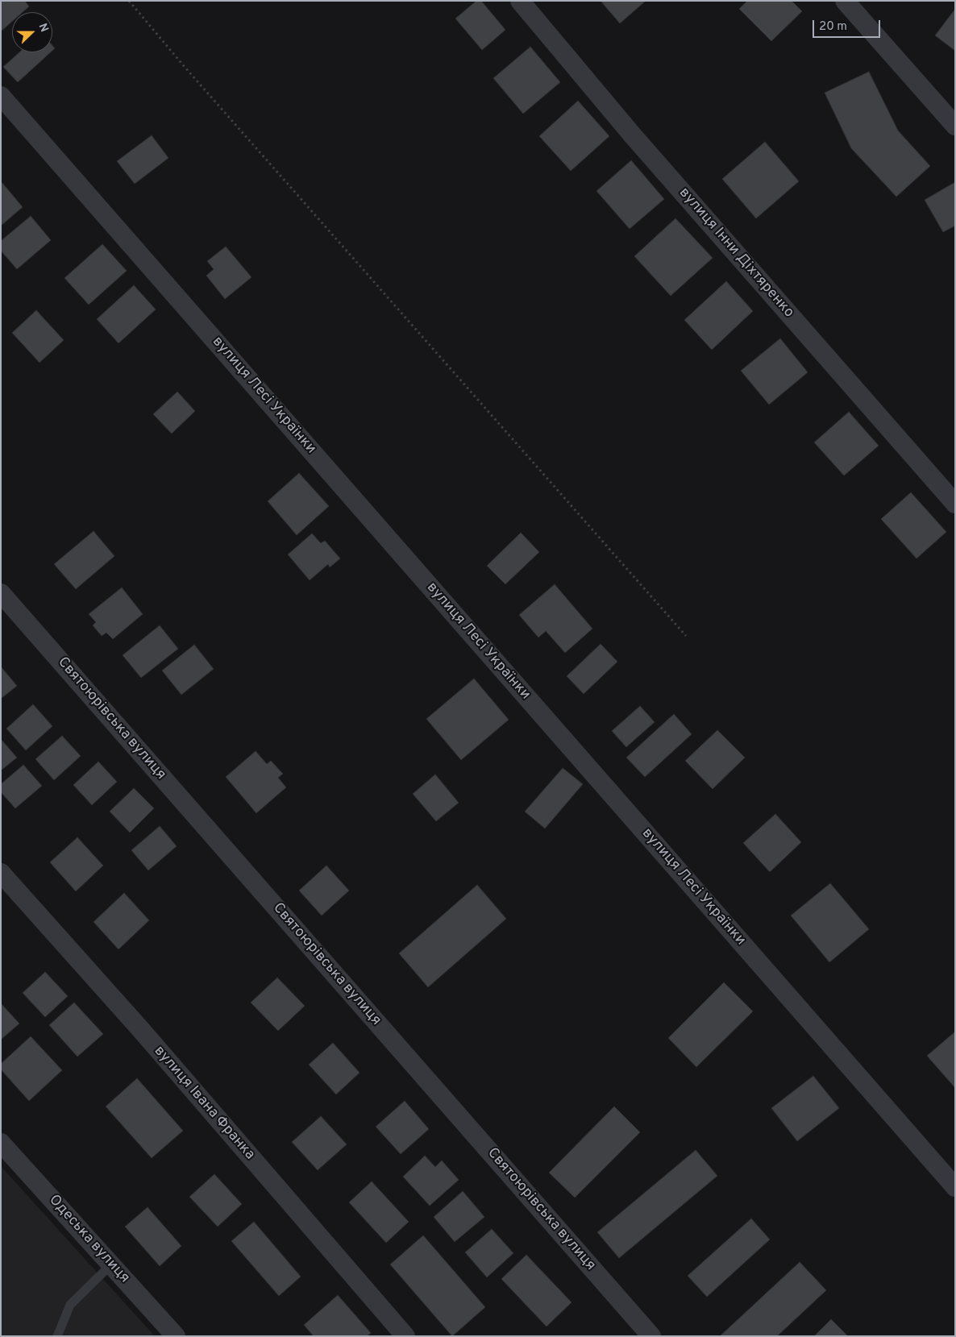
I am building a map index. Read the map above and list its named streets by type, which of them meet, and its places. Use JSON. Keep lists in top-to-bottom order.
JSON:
{
  "streets": {
    "street": [
      "вулиця Інни Діхтяренко",
      "вулиця Лесі Українки",
      "Святоюрівська вулиця",
      "вулиця Івана Франка",
      "Одеська вулиця"
    ]
  },
  "scale_bar": "20 m",
  "north": "right"
}
